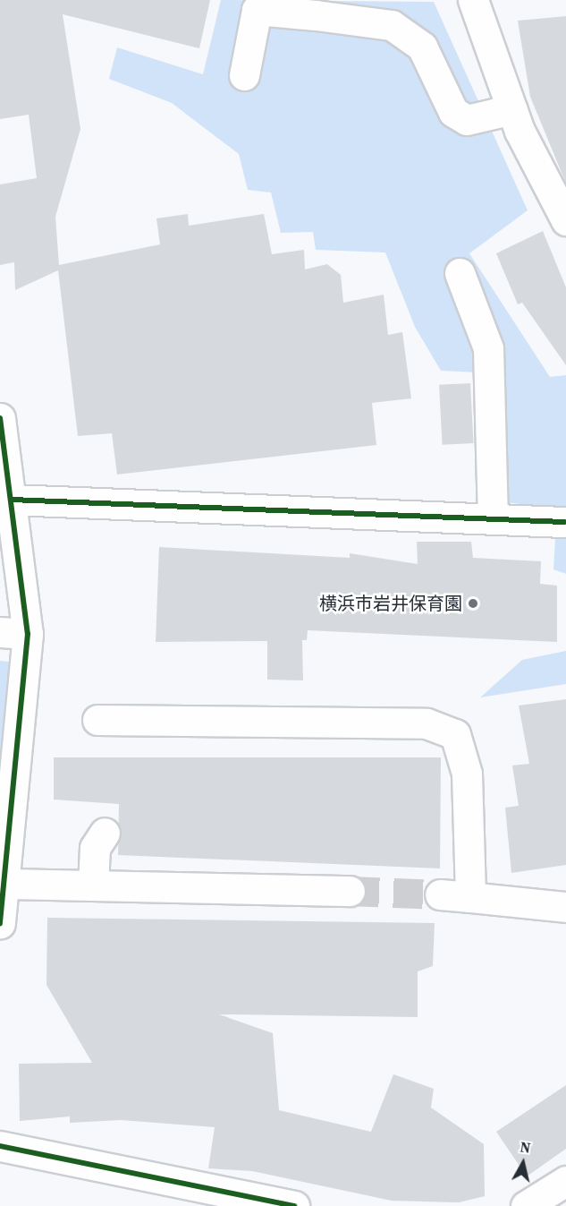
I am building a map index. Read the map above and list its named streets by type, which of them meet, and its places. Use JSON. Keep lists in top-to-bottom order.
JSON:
{
  "places": ["横浜市岩井保育園"],
  "north": "top"
}
